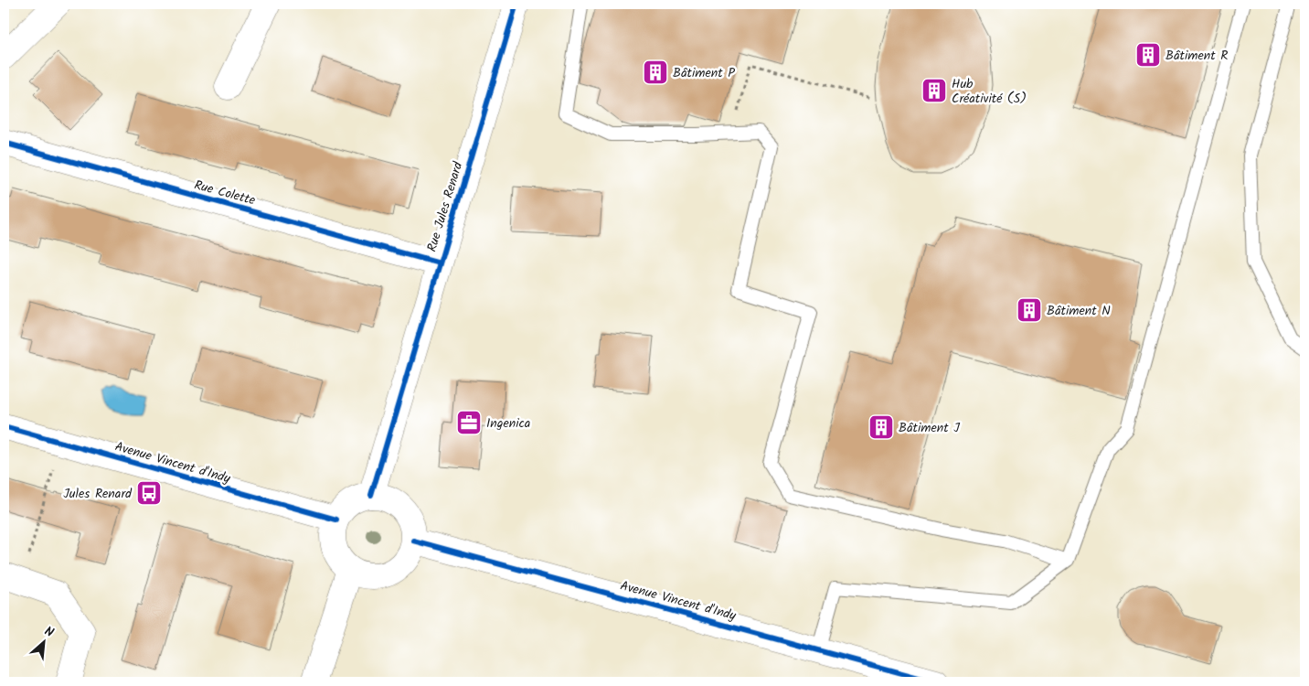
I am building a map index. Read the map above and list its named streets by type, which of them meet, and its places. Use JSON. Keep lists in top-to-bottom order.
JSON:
{
  "streets": {
    "street": ["Rue Colette", "Rue Jules Renard", "Avenue Vincent d'Indy"]
  },
  "crossings": [
    ["Rue Colette", "Rue Jules Renard"],
    ["Rue Jules Renard", "Avenue Vincent d'Indy"]
  ],
  "places": {
    "building": [
      "Bâtiment R",
      "Bâtiment P",
      "Hub Créativité (S)",
      "Bâtiment N",
      "Bâtiment J"
    ],
    "office": ["Ingenica"],
    "bus stop": ["Jules Renard"]
  },
  "north": "top right"
}
